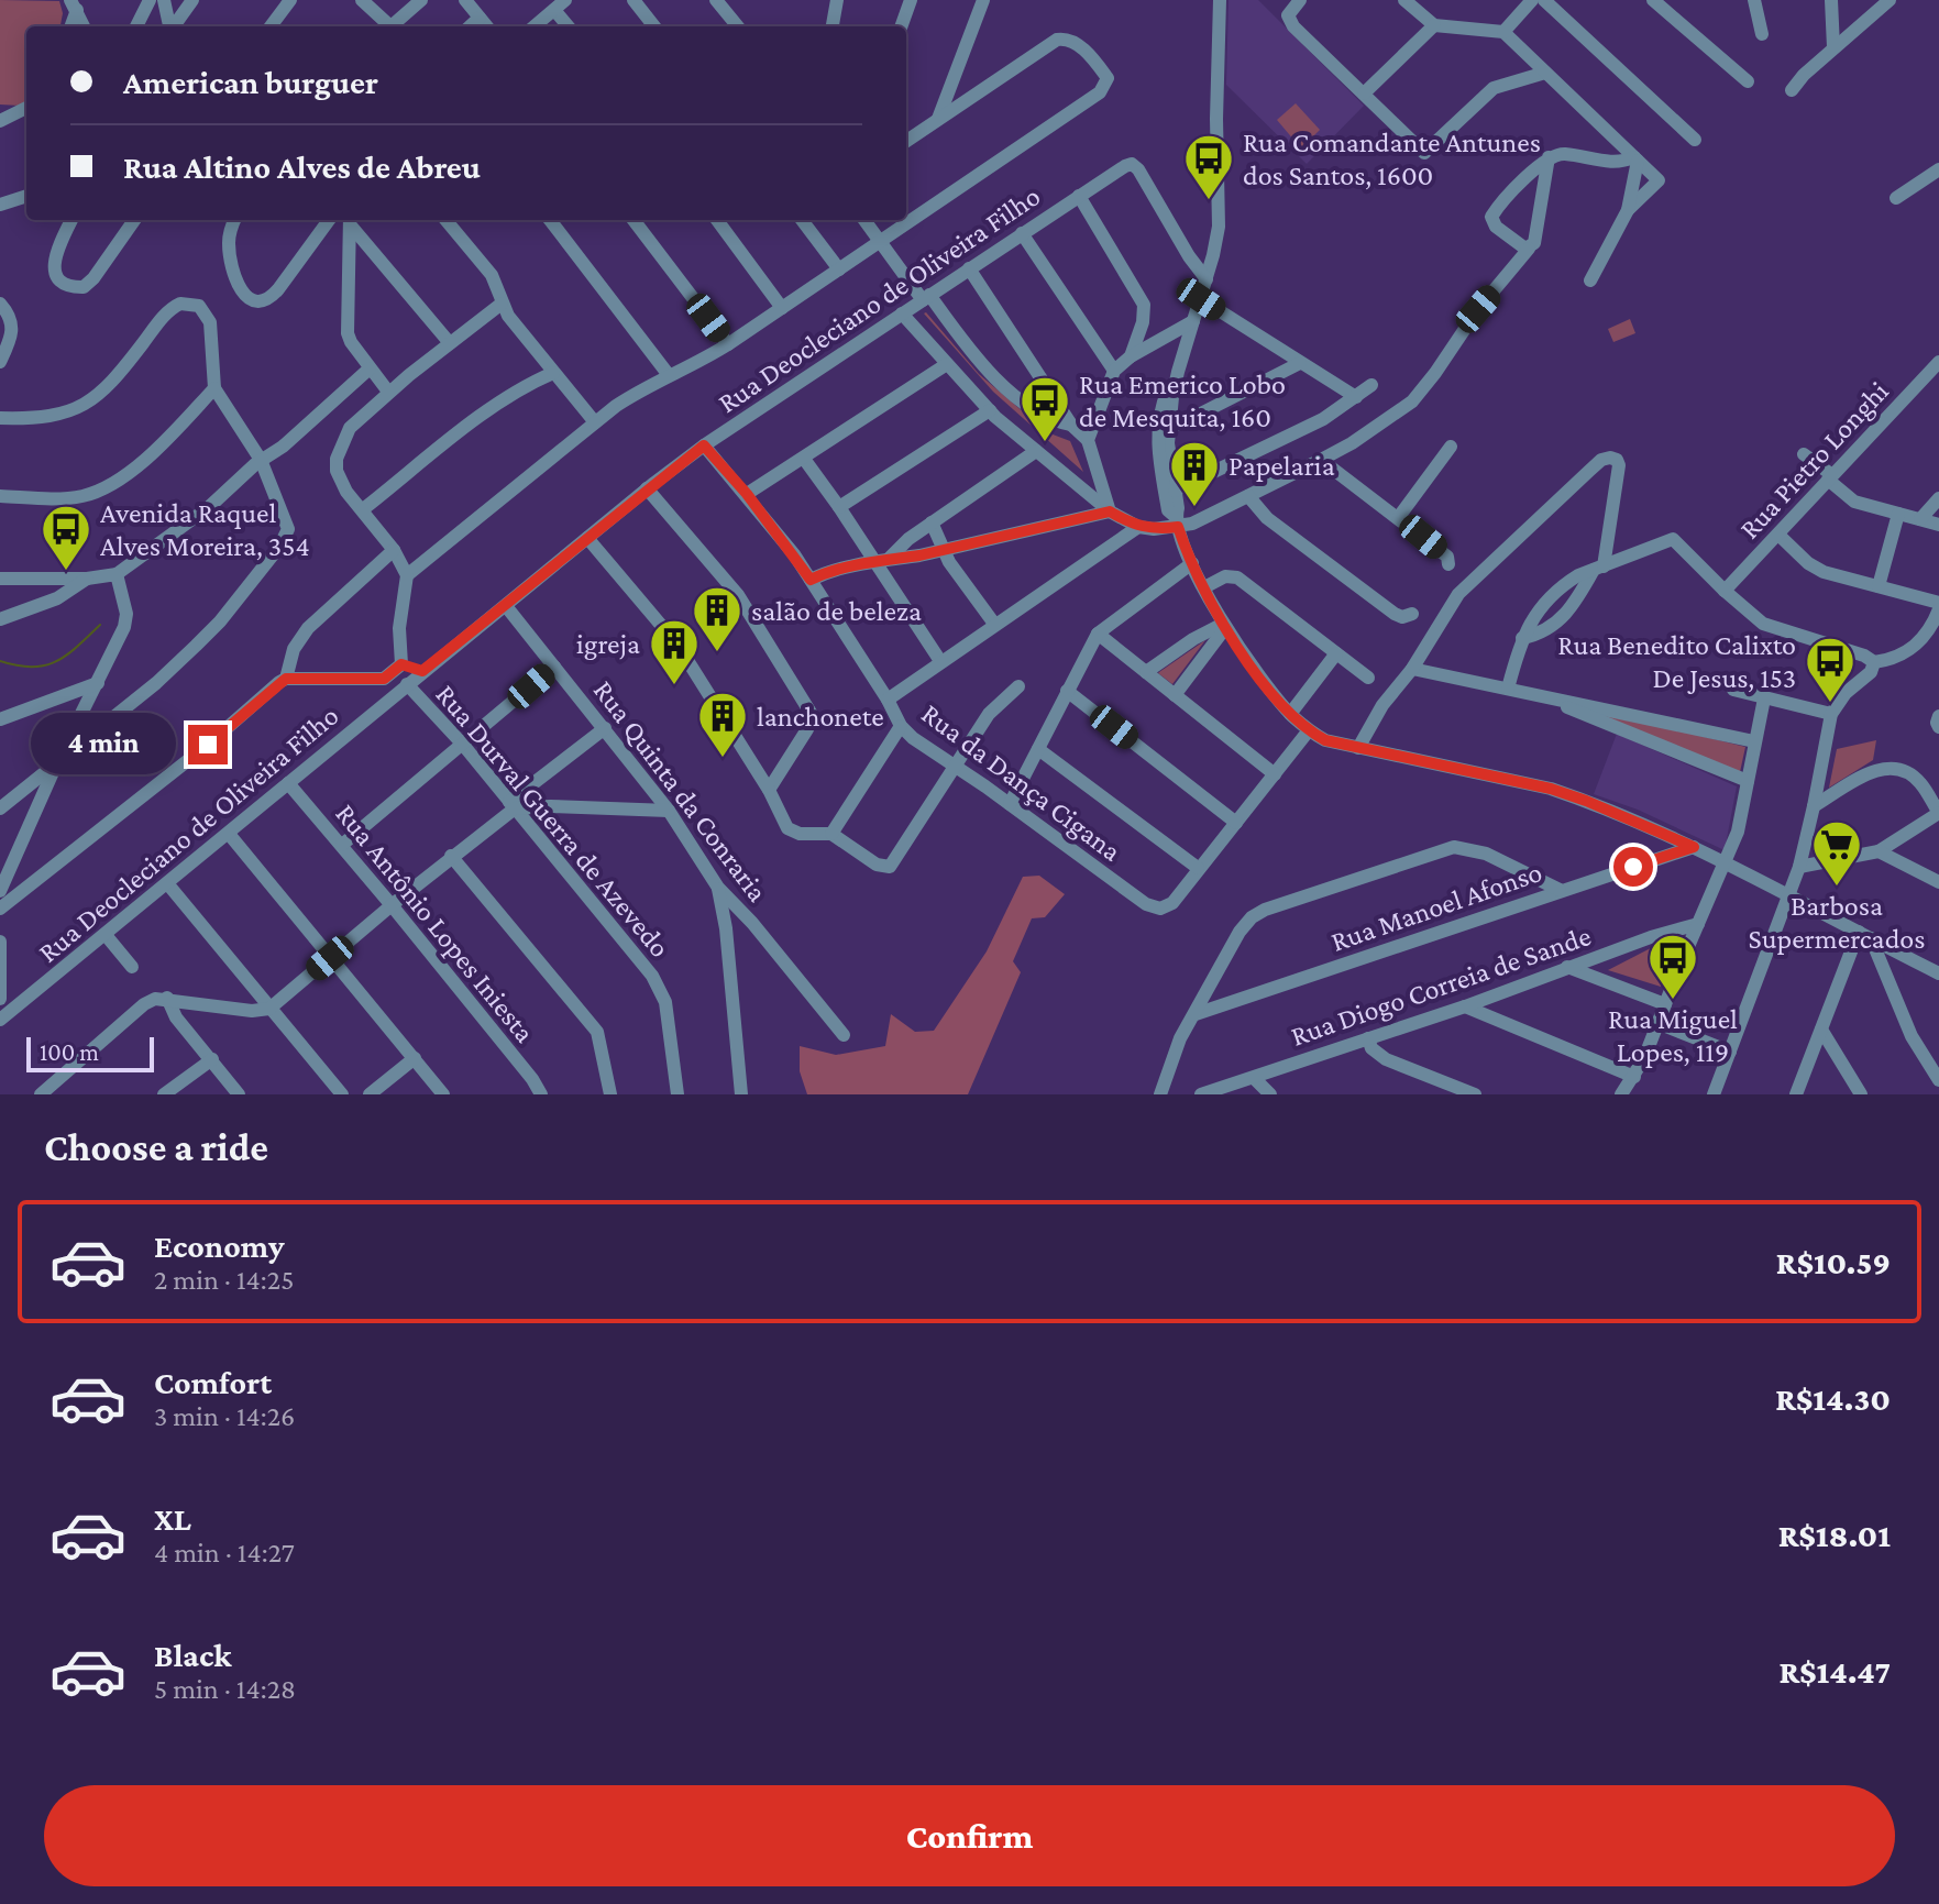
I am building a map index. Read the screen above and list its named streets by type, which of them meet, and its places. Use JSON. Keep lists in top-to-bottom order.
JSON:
{
  "streets": {
    "street": [
      "Rua Deocleciano de Oliveira Filho",
      "Rua Pietro Longhi",
      "Rua da Dança Cigana",
      "Rua Quinta da Conraria",
      "Rua Durval Guerra de Azevedo",
      "Rua Manoel Afonso",
      "Rua Antônio Lopes Iniesta",
      "Rua Diogo Correia de Sande"
    ]
  },
  "crossings": [
    ["Rua Deocleciano de Oliveira Filho", "Rua da Dança Cigana"],
    ["Rua Deocleciano de Oliveira Filho", "Rua Quinta da Conraria"],
    ["Rua Deocleciano de Oliveira Filho", "Rua Durval Guerra de Azevedo"],
    ["Rua Deocleciano de Oliveira Filho", "Rua Antônio Lopes Iniesta"]
  ],
  "places": {
    "bus stop": [
      "Rua Comandante Antunes dos Santos, 1600",
      "Rua Emerico Lobo de Mesquita, 160",
      "Avenida Raquel Alves Moreira, 354",
      "Rua Benedito Calixto De Jesus, 153",
      "Rua Miguel Lopes, 119"
    ],
    "building": [
      "Papelaria",
      "salão de beleza",
      "igreja",
      "lanchonete"
    ],
    "supermarket": ["Barbosa Supermercados"]
  },
  "scale_bar": "100 m",
  "page": {
    "banner": ["American burguer", "Rua Altino Alves de Abreu"],
    "bubble": "4 min",
    "scale": "100 m",
    "heading": "Choose a ride",
    "list": [
      {
        "name": "Economy",
        "note": "2 min · 14:25",
        "value": "R$10.59"
      },
      {
        "name": "Comfort",
        "note": "3 min · 14:26",
        "value": "R$14.30"
      },
      {
        "name": "XL",
        "note": "4 min · 14:27",
        "value": "R$18.01"
      },
      {
        "name": "Black",
        "note": "5 min · 14:28",
        "value": "R$14.47"
      }
    ],
    "buttons": "Confirm"
  }
}
